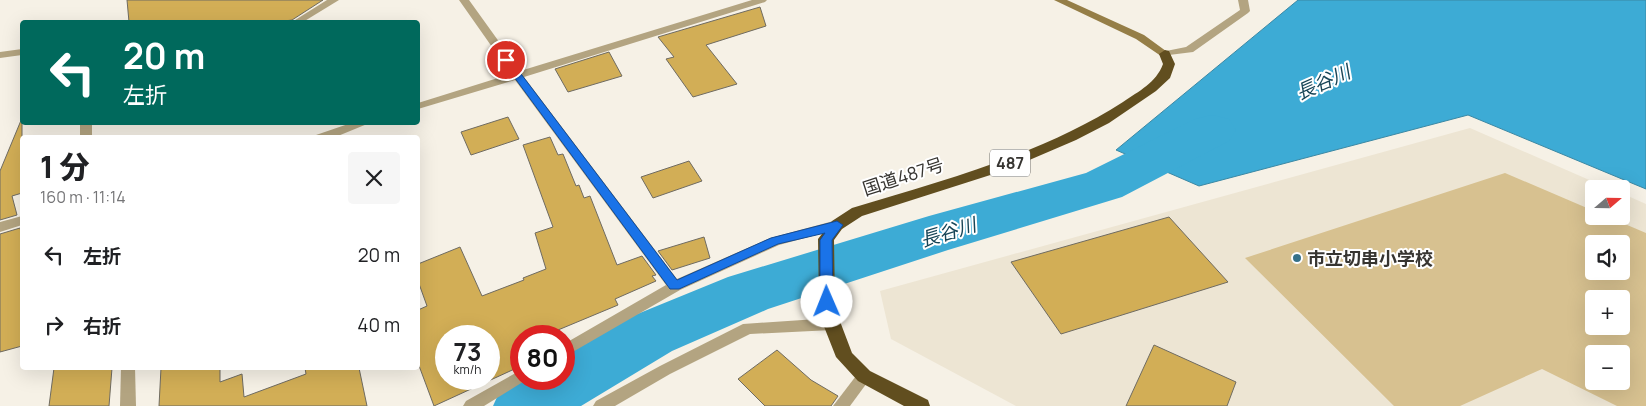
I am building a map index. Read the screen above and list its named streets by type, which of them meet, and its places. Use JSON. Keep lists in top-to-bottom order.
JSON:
{
  "streets": {
    "highway": ["487", "国道487号"]
  },
  "water": ["長谷川"],
  "places": ["市立切串小学校"],
  "north": "right",
  "page": {
    "turn": ["20 m", "左折"],
    "heading": ["1 分", "160 m · 11:14"],
    "map_buttons": ["+", "−"],
    "list": [
      {
        "name": "左折",
        "value": "20 m"
      },
      {
        "name": "右折",
        "value": "40 m"
      }
    ],
    "speed": "73 km/h",
    "limit": "80"
  }
}
